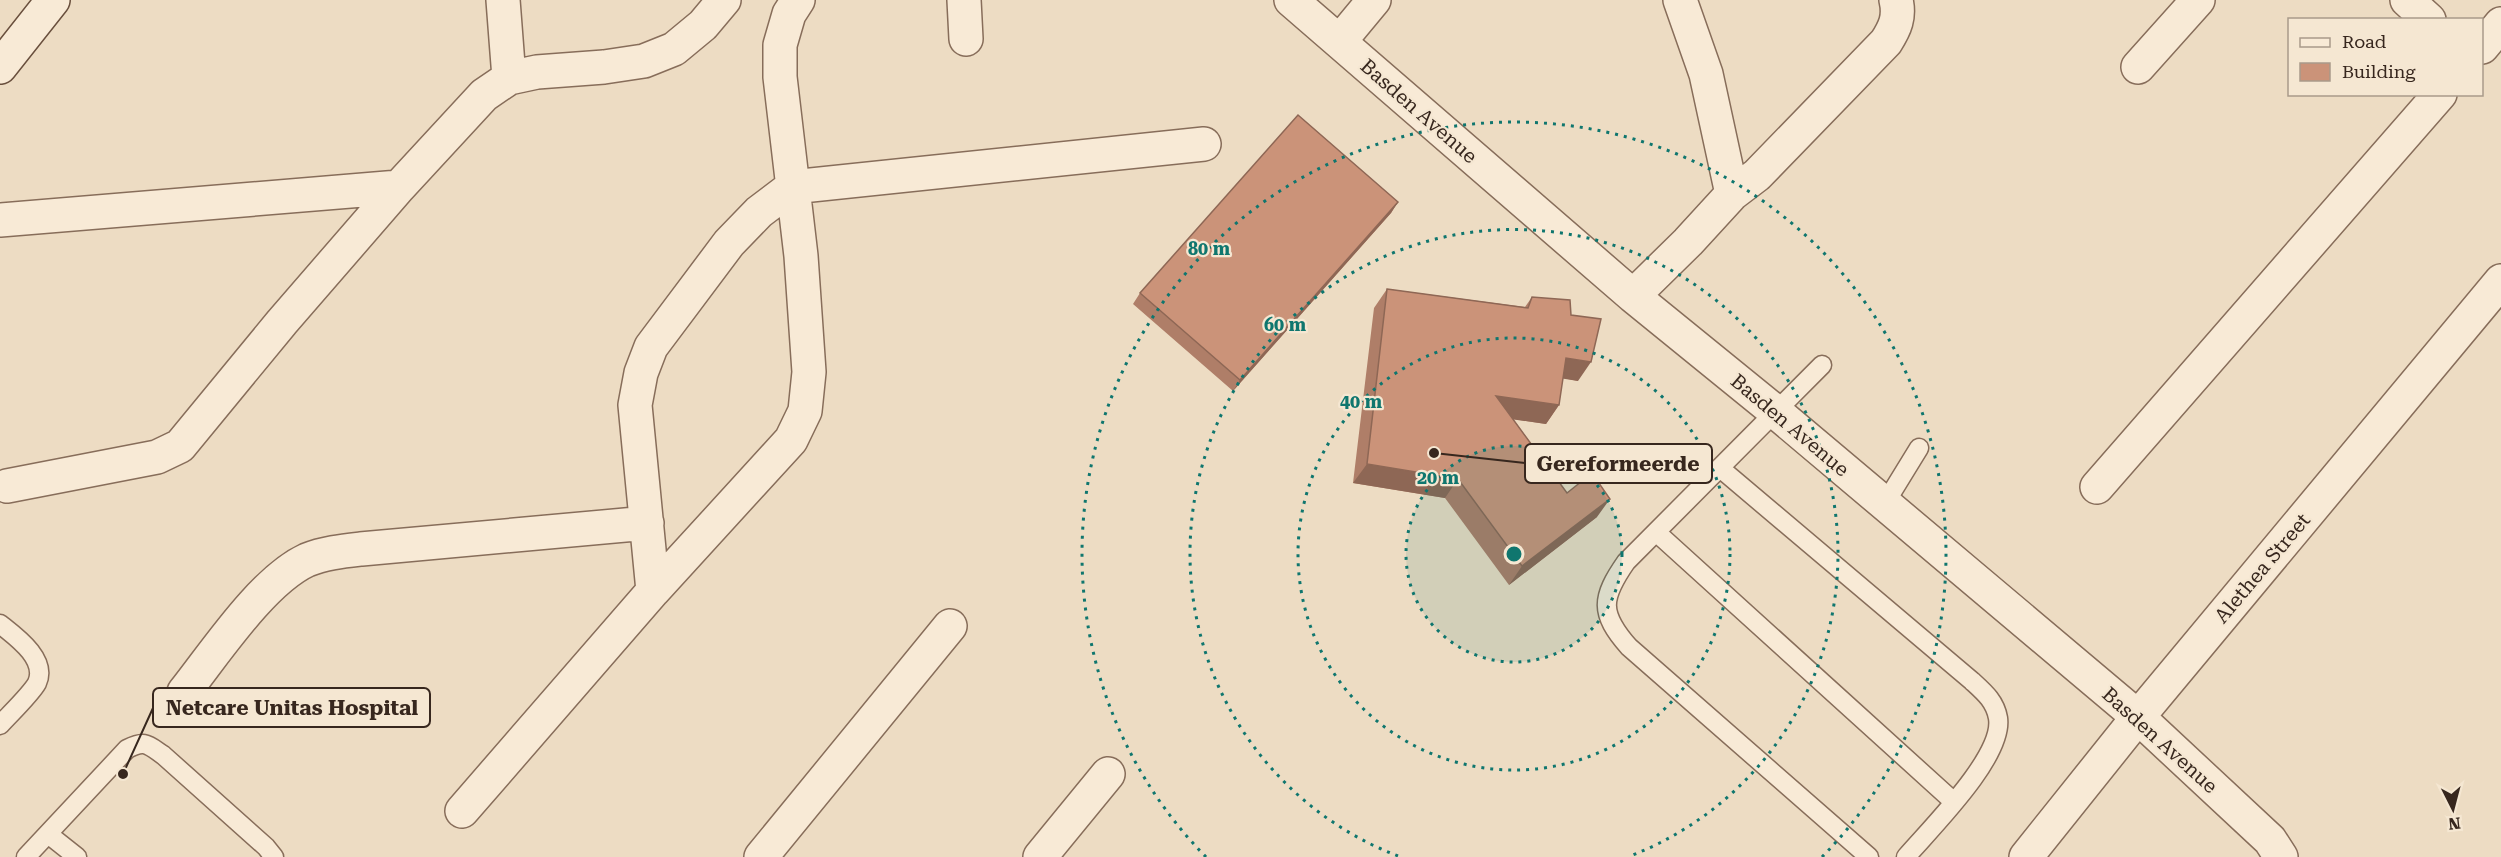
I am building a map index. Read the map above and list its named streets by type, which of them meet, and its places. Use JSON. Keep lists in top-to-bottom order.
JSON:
{
  "streets": {
    "street": ["Basden Avenue", "Alethea Street"]
  },
  "crossings": [
    ["Basden Avenue", "Alethea Street"]
  ],
  "places": ["Gereformeerde", "Netcare Unitas Hospital"],
  "legend": ["Road", "Building"],
  "north": "bottom",
  "rings": [
    "80 m",
    "60 m",
    "40 m",
    "20 m"
  ]
}
